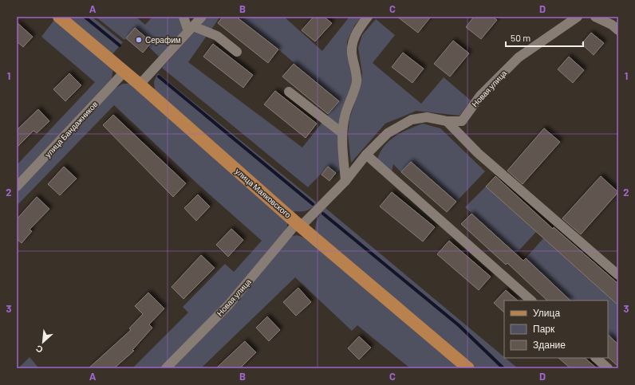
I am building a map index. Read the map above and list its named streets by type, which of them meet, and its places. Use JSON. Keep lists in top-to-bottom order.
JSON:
{
  "streets": {
    "main road": ["улица Маяковского"],
    "street": ["Новая улица", "улица Бандажников"]
  },
  "crossings": [
    ["Новая улица", "улица Маяковского"],
    ["улица Бандажников", "улица Маяковского"]
  ],
  "places": ["Серафим"],
  "legend": ["Улица", "Парк", "Здание"],
  "scale_bar": "50 m",
  "north": "bottom left",
  "grid": {
    "columns": [
      "A",
      "B",
      "C",
      "D"
    ],
    "rows": ["1", "2", "3"]
  }
}
